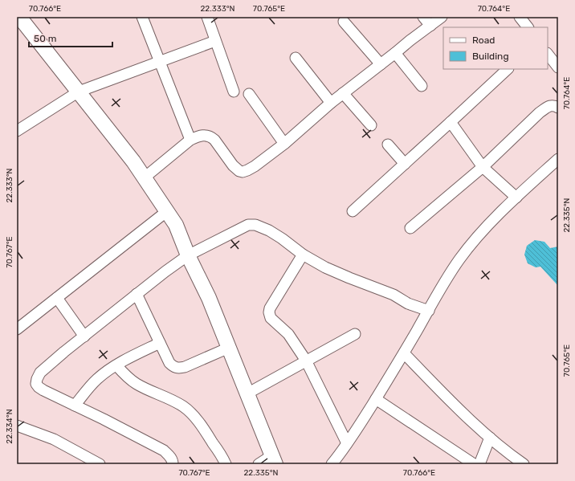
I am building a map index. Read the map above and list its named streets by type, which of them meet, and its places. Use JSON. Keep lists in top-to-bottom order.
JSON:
{
  "legend": ["Road", "Building"],
  "scale_bar": "50 m",
  "coordinates": [
    "70.766°E",
    "22.333°N",
    "70.765°E",
    "70.764°E",
    "22.335°N",
    "70.767°E",
    "22.334°N"
  ]
}
